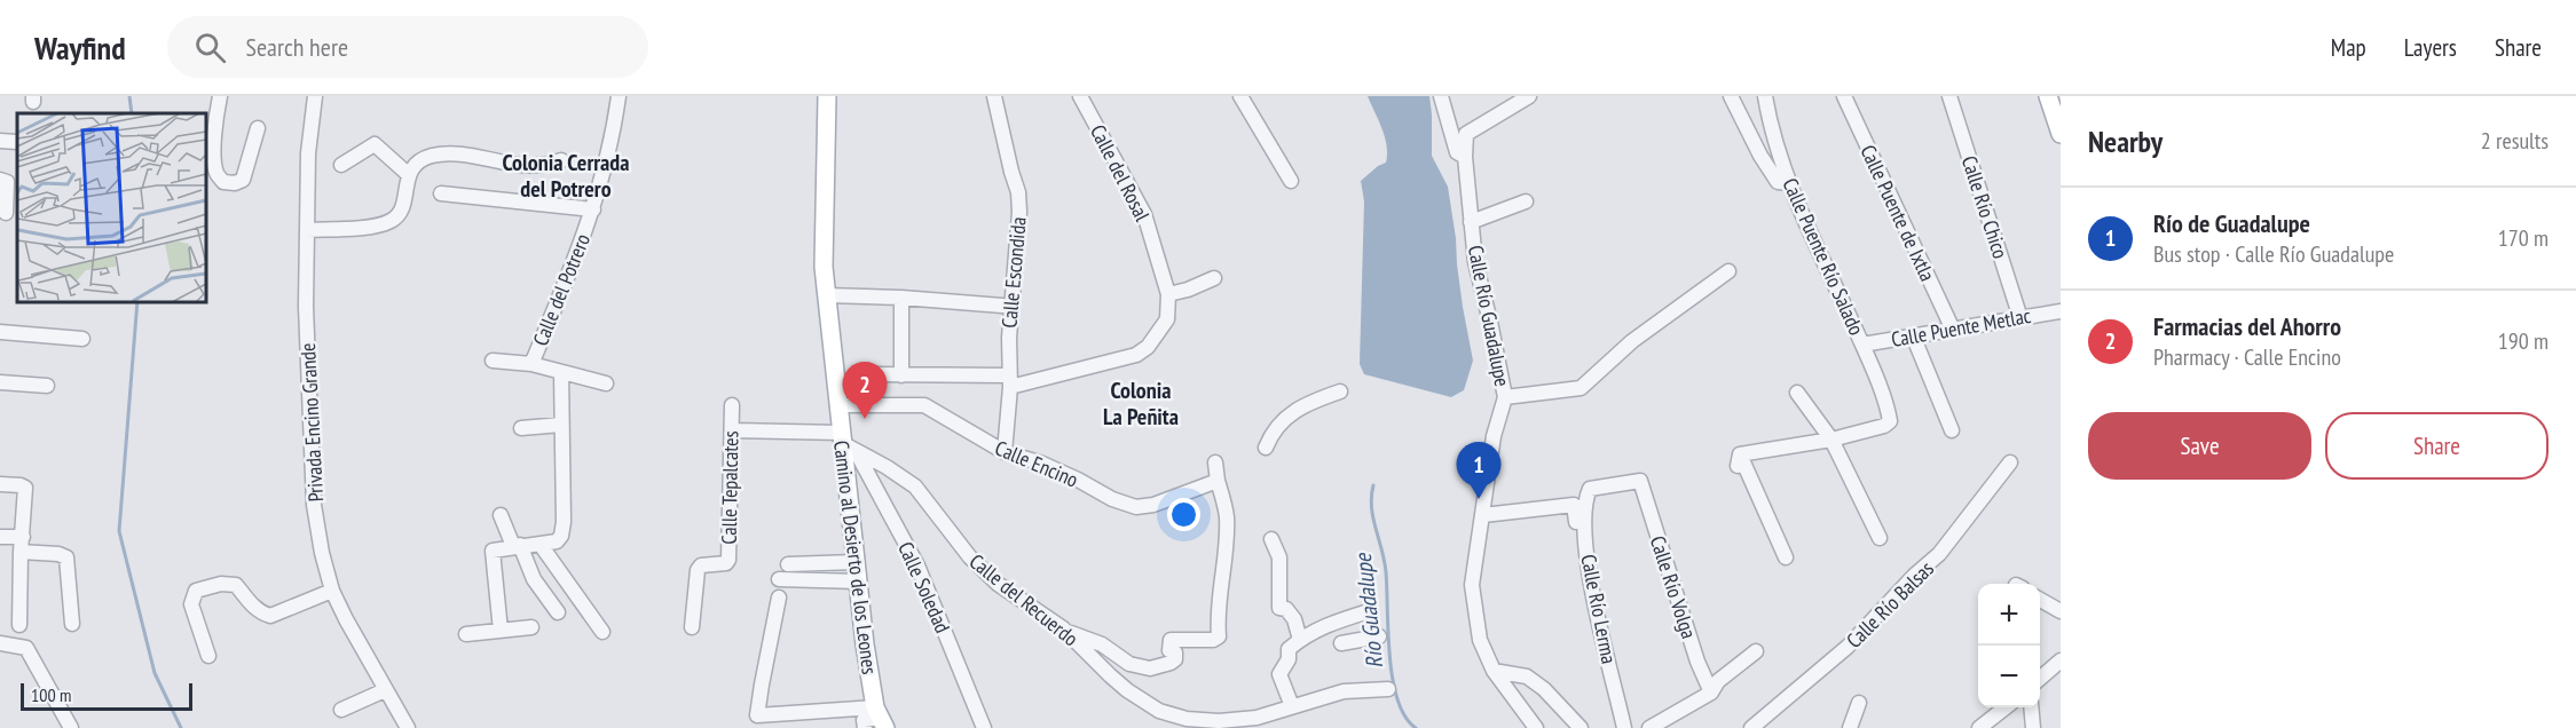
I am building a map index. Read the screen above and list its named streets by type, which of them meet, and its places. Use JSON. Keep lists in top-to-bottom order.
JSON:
{
  "streets": {
    "main road": ["Camino al Desierto de los Leones"],
    "street": [
      "Calle del Rosal",
      "Calle Río Chico",
      "Calle Puente de Ixtla",
      "Calle Puente Río Salado",
      "Calle Escondida",
      "Calle del Potrero",
      "Calle Río Guadalupe",
      "Calle Puente Metlac",
      "Privada Encino Grande",
      "Calle Encino",
      "Calle Tepalcates",
      "Calle Soledad",
      "Calle Río Volga",
      "Calle del Recuerdo",
      "Calle Río Balsas",
      "Calle Río Lerma"
    ]
  },
  "crossings": [
    ["Calle del Rosal", "Calle Escondida"],
    ["Calle del Rosal", "Calle Encino"],
    ["Calle Río Chico", "Calle Puente Metlac"],
    ["Calle Puente de Ixtla", "Calle Puente Metlac"],
    ["Calle Puente Río Salado", "Calle Puente Metlac"],
    ["Calle Escondida", "Calle Encino"],
    ["Calle Río Guadalupe", "Calle Río Lerma"],
    ["Calle Encino", "Camino al Desierto de los Leones"],
    ["Camino al Desierto de los Leones", "Calle Soledad"],
    ["Camino al Desierto de los Leones", "Calle del Recuerdo"],
    ["Calle Soledad", "Calle del Recuerdo"],
    ["Calle Río Volga", "Calle Río Lerma"]
  ],
  "districts": ["Colonia Cerrada del Potrero", "Colonia La Peñita"],
  "water": ["Río Guadalupe"],
  "scale_bar": "100 m",
  "page": {
    "header": "Wayfind",
    "search": "Search here",
    "nav": ["Map", "Layers", "Share"],
    "heading": ["Nearby", "2 results"],
    "list": [
      {
        "mark": "1",
        "name": "Río de Guadalupe",
        "note": "Bus stop · Calle Río Guadalupe",
        "value": "170 m"
      },
      {
        "mark": "2",
        "name": "Farmacias del Ahorro",
        "note": "Pharmacy · Calle Encino",
        "value": "190 m"
      }
    ],
    "pins": ["2", "1"],
    "buttons": ["Save", "Share"],
    "map_buttons": ["+", "−"],
    "scale": "100 m"
  }
}
